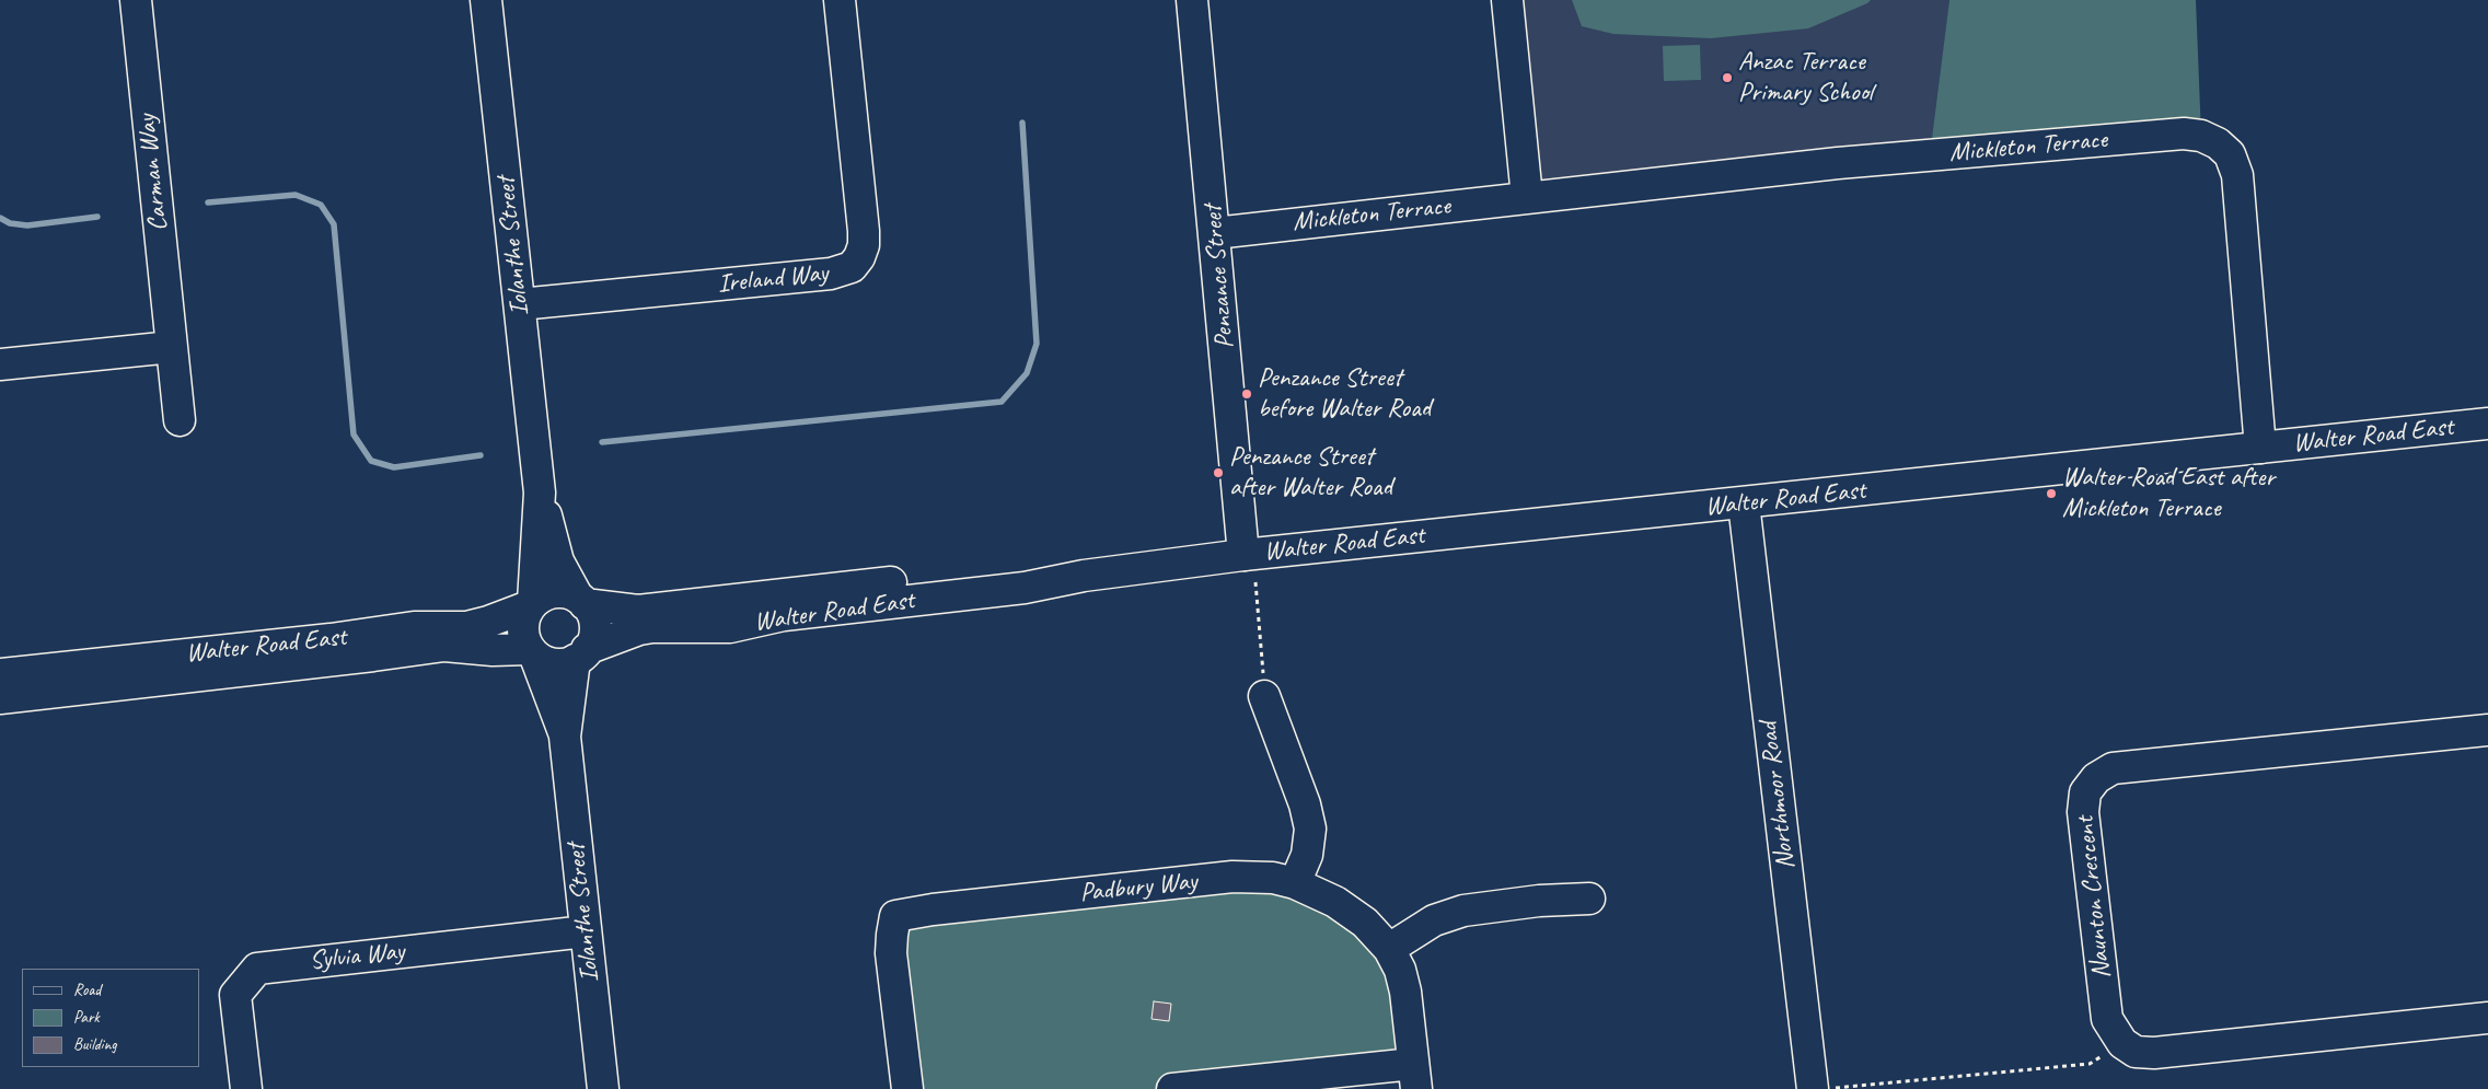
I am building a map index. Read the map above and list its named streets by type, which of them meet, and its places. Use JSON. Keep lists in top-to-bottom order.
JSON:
{
  "streets": {
    "street": [
      "Mickleton Terrace",
      "Carman Way",
      "Iolanthe Street",
      "Penzance Street",
      "Ireland Way",
      "Walter Road East",
      "Northmoor Road",
      "Padbury Way",
      "Naunton Crescent",
      "Sylvia Way"
    ]
  },
  "crossings": [
    ["Mickleton Terrace", "Penzance Street"],
    ["Mickleton Terrace", "Walter Road East"],
    ["Iolanthe Street", "Ireland Way"],
    ["Iolanthe Street", "Walter Road East"],
    ["Iolanthe Street", "Sylvia Way"],
    ["Penzance Street", "Walter Road East"],
    ["Walter Road East", "Northmoor Road"]
  ],
  "places": [
    "Anzac Terrace Primary School",
    "Penzance Street before Walter Road",
    "Penzance Street after Walter Road",
    "Walter Road East after Mickleton Terrace"
  ],
  "legend": ["Road", "Park", "Building"]
}
